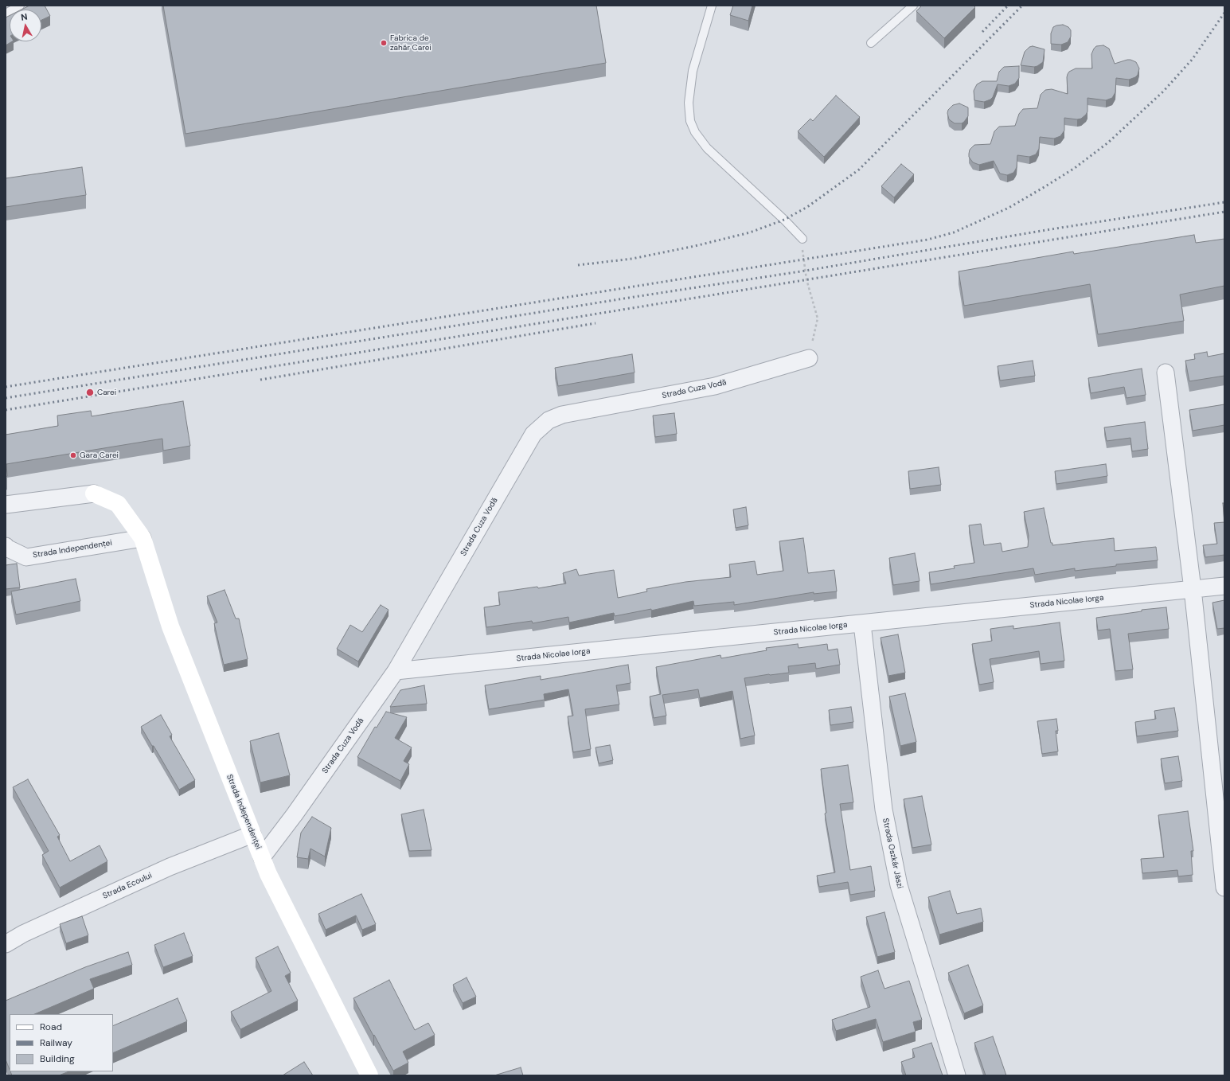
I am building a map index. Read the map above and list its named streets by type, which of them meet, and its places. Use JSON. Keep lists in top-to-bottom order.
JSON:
{
  "streets": {
    "street": [
      "Strada Cuza Vodă",
      "Strada Independenței",
      "Strada Nicolae Iorga",
      "Strada Oszkár Jászi",
      "Strada Ecoului"
    ]
  },
  "crossings": [
    ["Strada Cuza Vodă", "Strada Independenței"],
    ["Strada Cuza Vodă", "Strada Nicolae Iorga"],
    ["Strada Independenței", "Strada Ecoului"],
    ["Strada Nicolae Iorga", "Strada Oszkár Jászi"]
  ],
  "places": ["Fabrica de zahăr Carei", "Carei", "Gara Carei"],
  "legend": ["Road", "Railway", "Building"],
  "north": "top"
}
